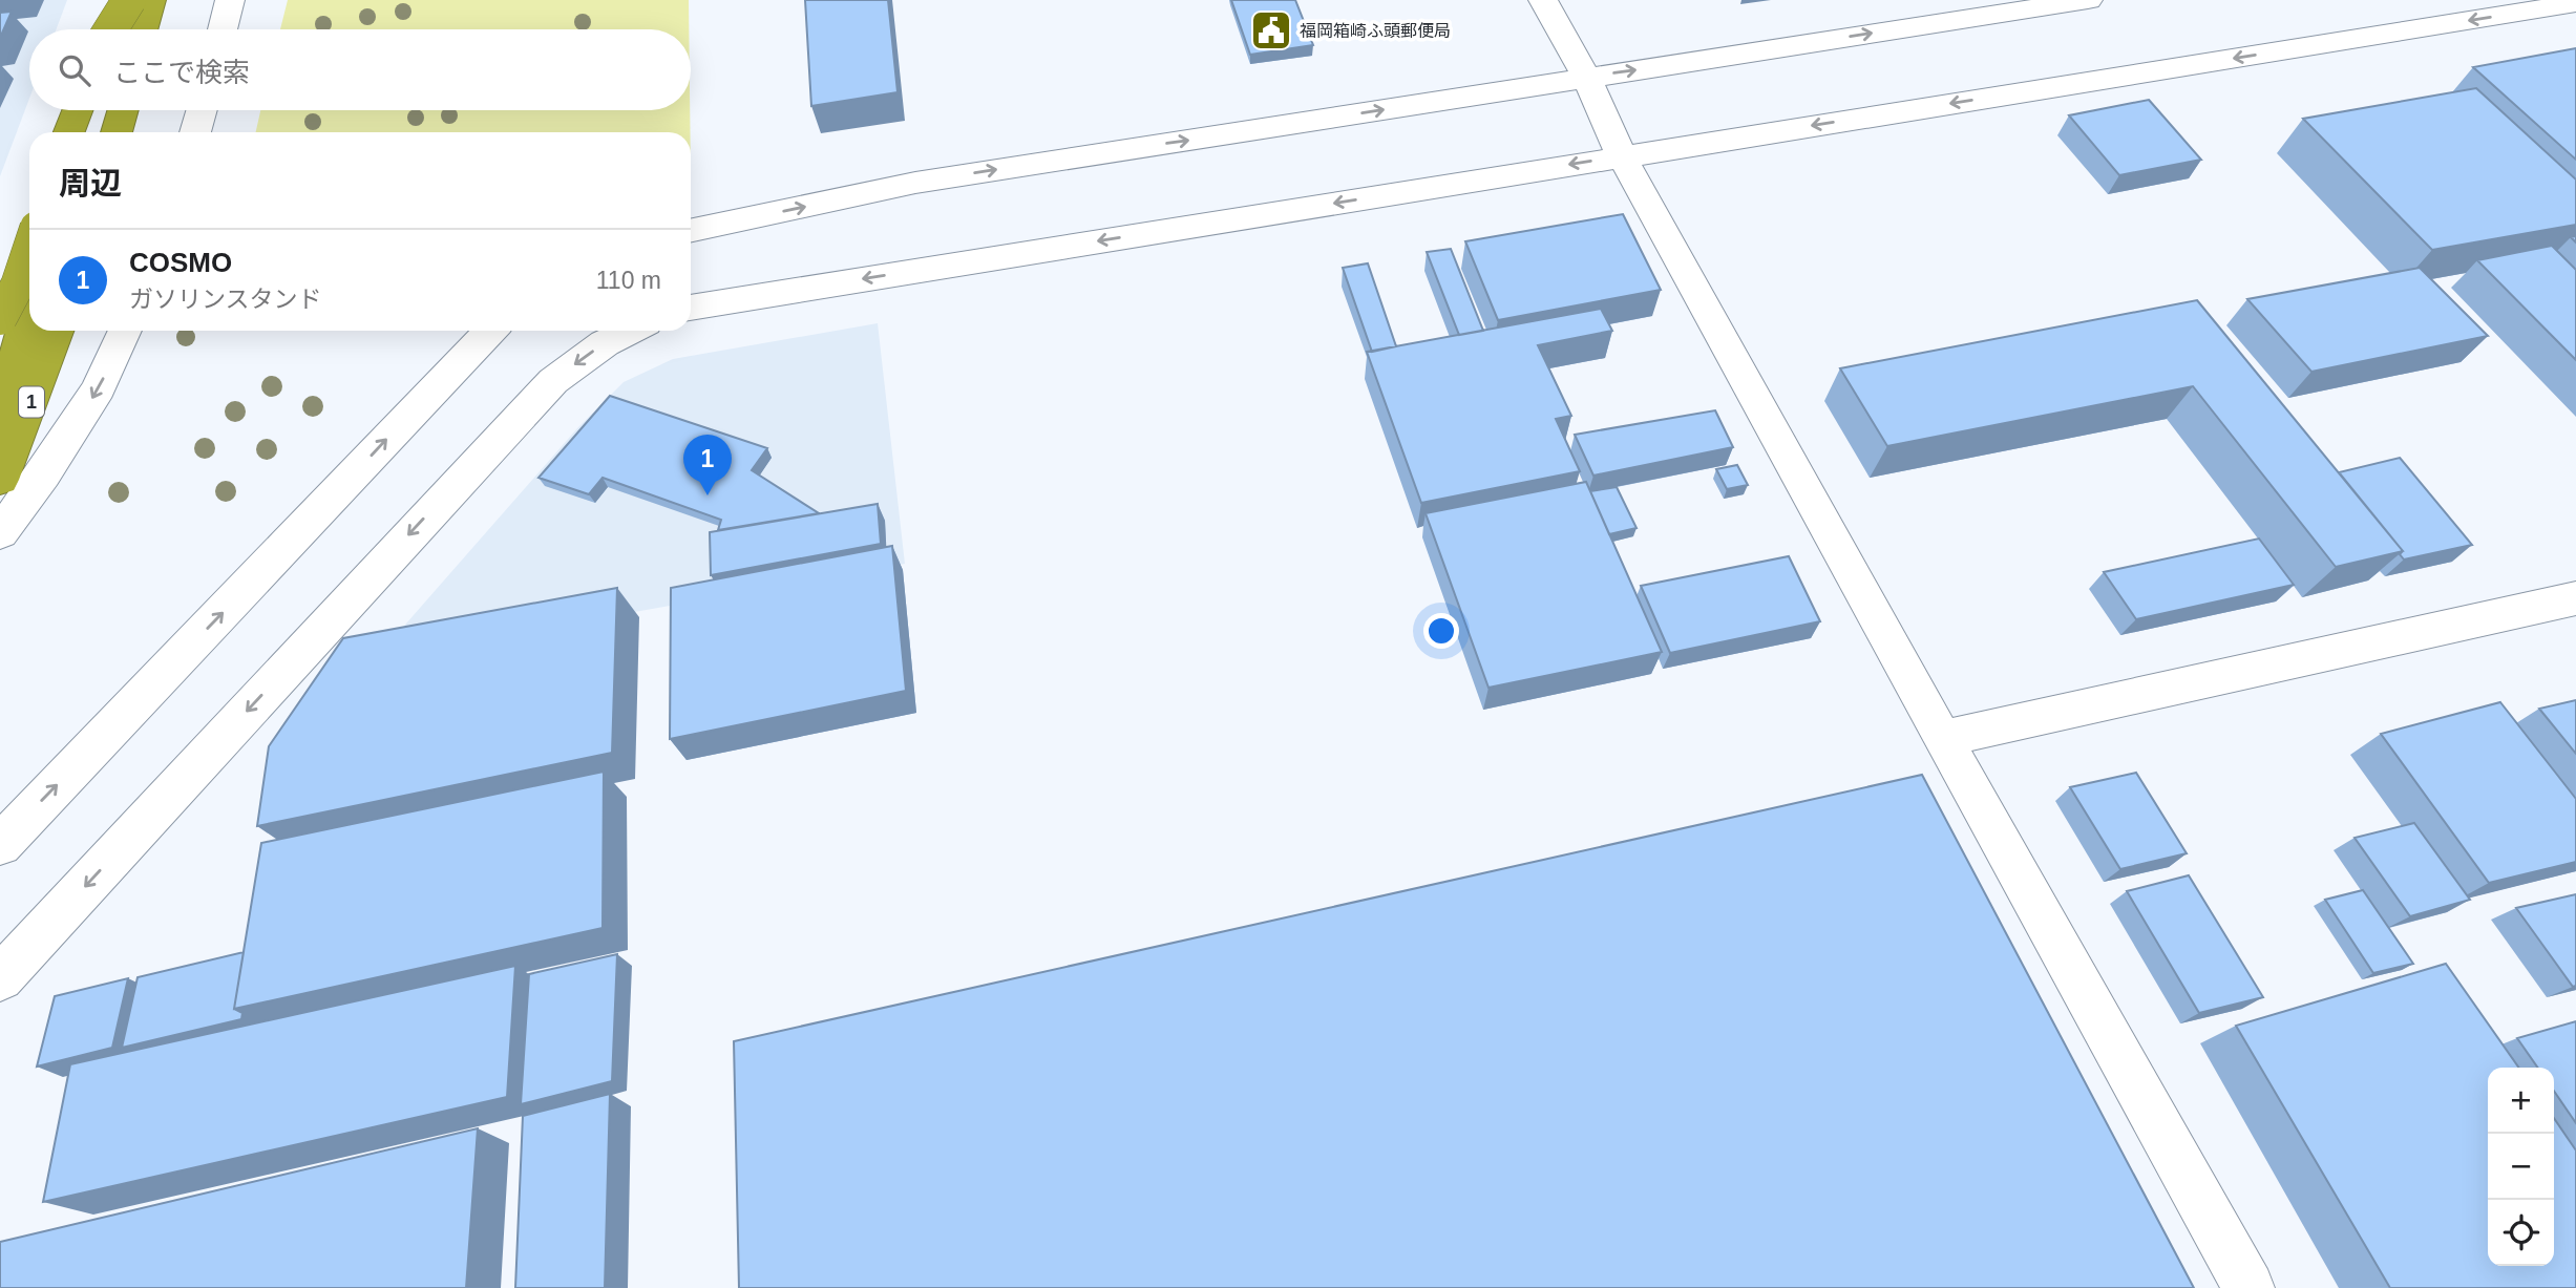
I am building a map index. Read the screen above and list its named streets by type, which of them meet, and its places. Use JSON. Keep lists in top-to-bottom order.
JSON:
{
  "streets": {
    "highway": ["1"]
  },
  "places": {
    "public building": ["福岡箱崎ふ頭郵便局"]
  },
  "page": {
    "search": "ここで検索",
    "heading": "周辺",
    "list": [
      {
        "mark": "1",
        "name": "COSMO",
        "note": "ガソリンスタンド",
        "value": "110 m"
      }
    ],
    "pins": "1",
    "map_buttons": ["+", "−"]
  }
}
